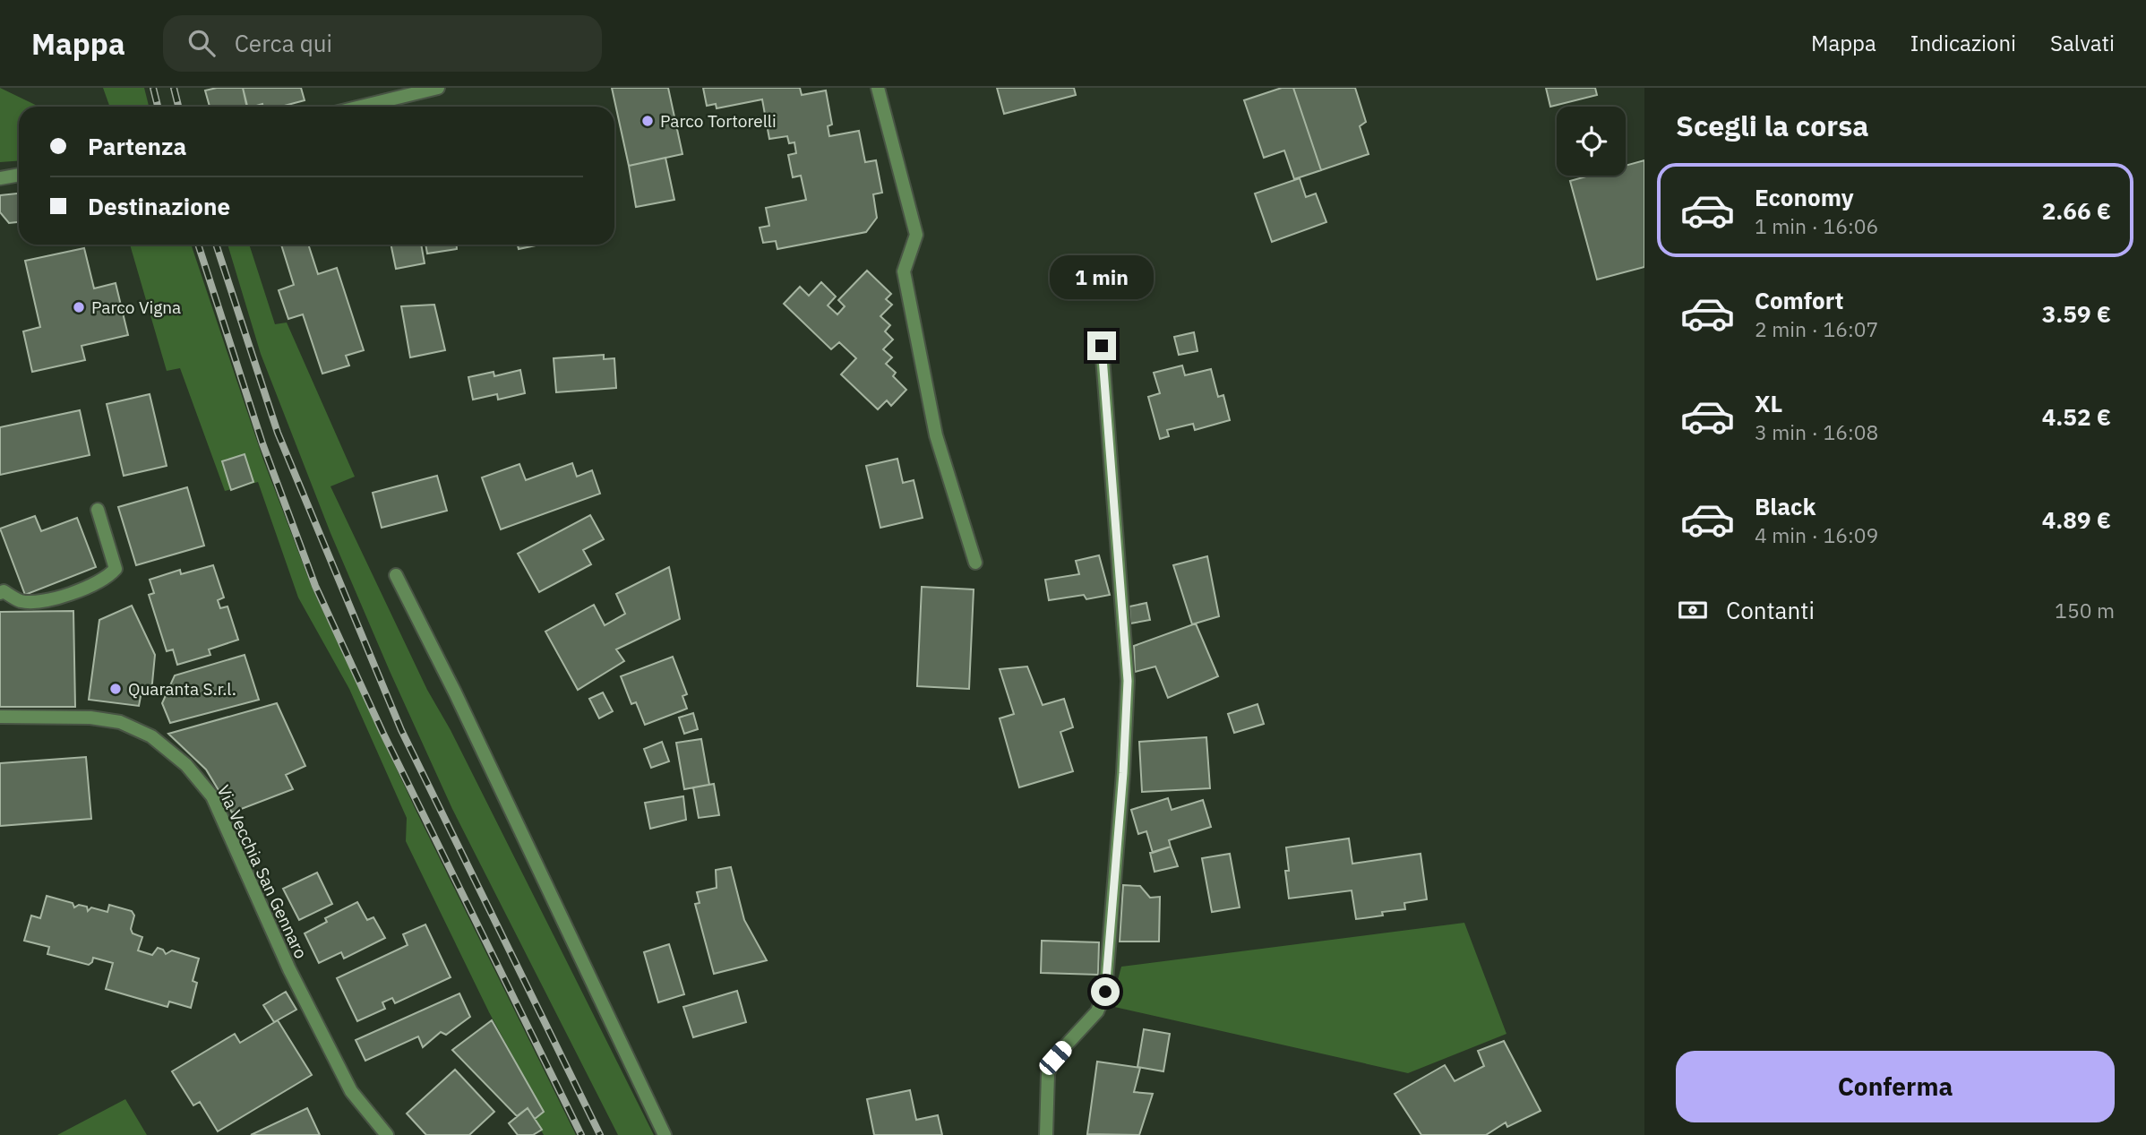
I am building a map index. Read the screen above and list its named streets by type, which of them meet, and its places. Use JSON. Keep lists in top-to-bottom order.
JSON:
{
  "streets": {
    "street": ["Via Vecchia San Gennaro"]
  },
  "places": ["Parco Tortorelli", "Parco Vigna", "Quaranta S.r.l."],
  "page": {
    "header": "Mappa",
    "search": "Cerca qui",
    "nav": ["Mappa", "Indicazioni", "Salvati"],
    "heading": "Scegli la corsa",
    "banner": ["Partenza", "Destinazione"],
    "list": [
      {
        "name": "Economy",
        "note": "1 min · 16:06",
        "value": "2.66 €"
      },
      {
        "name": "Comfort",
        "note": "2 min · 16:07",
        "value": "3.59 €"
      },
      {
        "name": "XL",
        "note": "3 min · 16:08",
        "value": "4.52 €"
      },
      {
        "name": "Black",
        "note": "4 min · 16:09",
        "value": "4.89 €"
      }
    ],
    "bubble": "1 min",
    "pay": ["Contanti", "150 m"],
    "buttons": "Conferma"
  }
}
